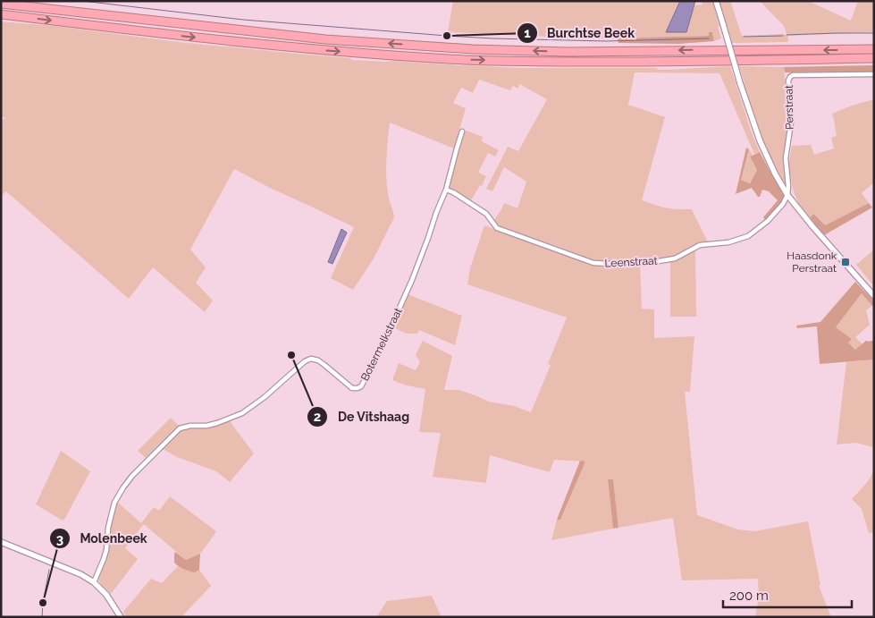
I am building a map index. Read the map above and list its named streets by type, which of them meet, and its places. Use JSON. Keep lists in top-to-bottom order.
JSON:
{
  "streets": {
    "street": ["Perstraat", "Leenstraat", "Botermelkstraat"]
  },
  "crossings": [
    ["Perstraat", "Leenstraat"],
    ["Leenstraat", "Botermelkstraat"]
  ],
  "places": {
    "other": ["Burchtse Beek", "De Vitshaag", "Molenbeek"],
    "transit": ["Haasdonk Perstraat"]
  },
  "scale_bar": "200 m"
}
